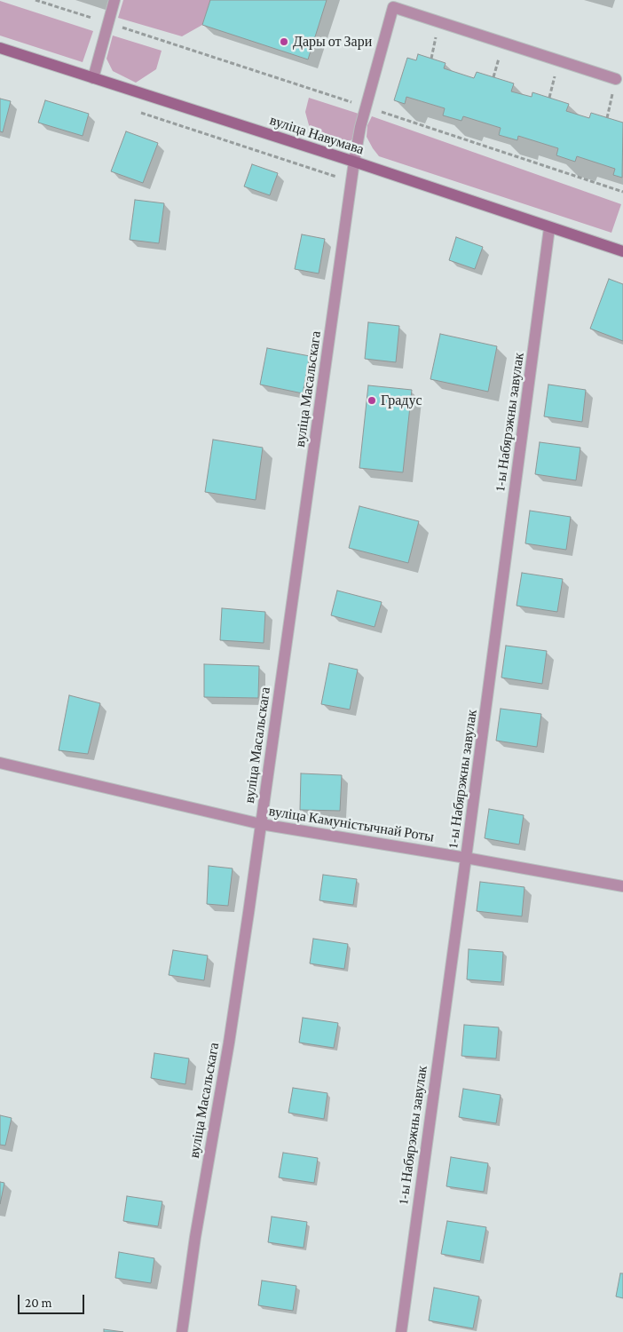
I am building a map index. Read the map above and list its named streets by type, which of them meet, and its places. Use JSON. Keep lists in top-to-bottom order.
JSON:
{
  "streets": {
    "street": [
      "вуліца Навумава",
      "вуліца Масальскага",
      "1-ы Набярэжны завулак",
      "вуліца Камуністычнай Роты"
    ]
  },
  "crossings": [
    ["вуліца Навумава", "вуліца Масальскага"],
    ["вуліца Навумава", "1-ы Набярэжны завулак"],
    ["вуліца Масальскага", "вуліца Камуністычнай Роты"],
    ["1-ы Набярэжны завулак", "вуліца Камуністычнай Роты"]
  ],
  "places": ["Дары от Зари", "Градус"],
  "scale_bar": "20 m"
}
